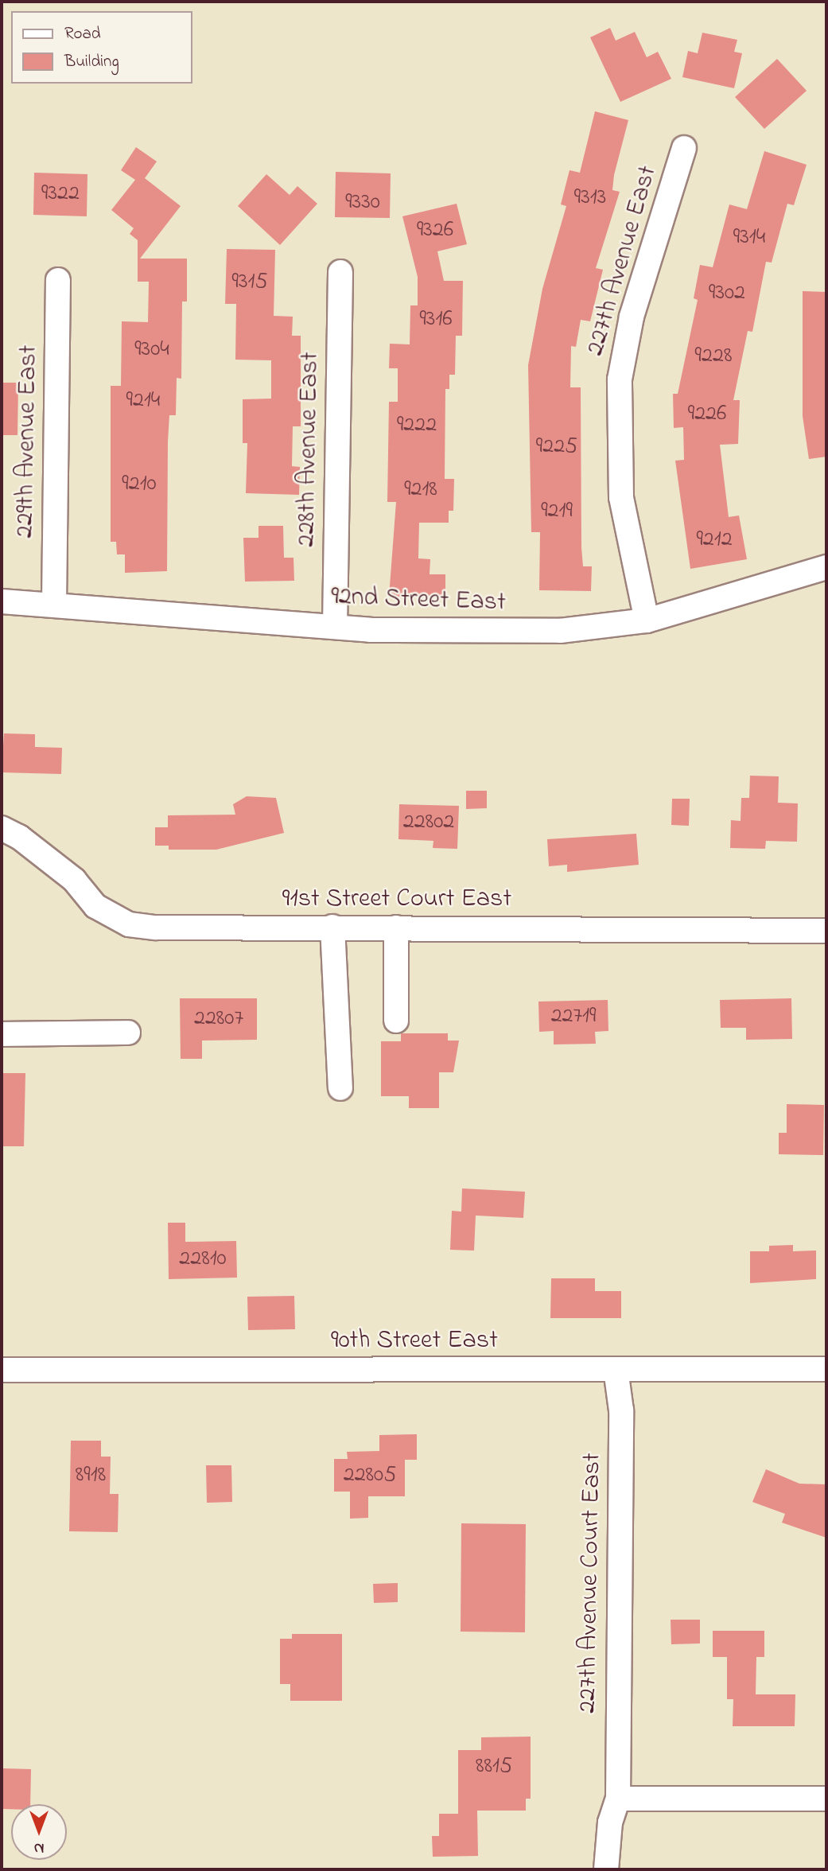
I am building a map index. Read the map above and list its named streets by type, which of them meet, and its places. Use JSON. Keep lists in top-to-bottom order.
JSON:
{
  "streets": {
    "street": [
      "227th Avenue East",
      "229th Avenue East",
      "228th Avenue East",
      "92nd Street East",
      "91st Street Court East",
      "90th Street East",
      "227th Avenue Court East"
    ]
  },
  "crossings": [
    ["227th Avenue East", "92nd Street East"],
    ["229th Avenue East", "92nd Street East"],
    ["228th Avenue East", "92nd Street East"],
    ["90th Street East", "227th Avenue Court East"]
  ],
  "house_numbers": [
    "9322",
    "9313",
    "9330",
    "9326",
    "9314",
    "9315",
    "9302",
    "9316",
    "9304",
    "9228",
    "9214",
    "9226",
    "9222",
    "9225",
    "9210",
    "9218",
    "9219",
    "9212",
    "22802",
    "22719",
    "22807",
    "22810",
    "8918",
    "22805",
    "8815"
  ],
  "legend": ["Road", "Building"],
  "north": "bottom"
}
